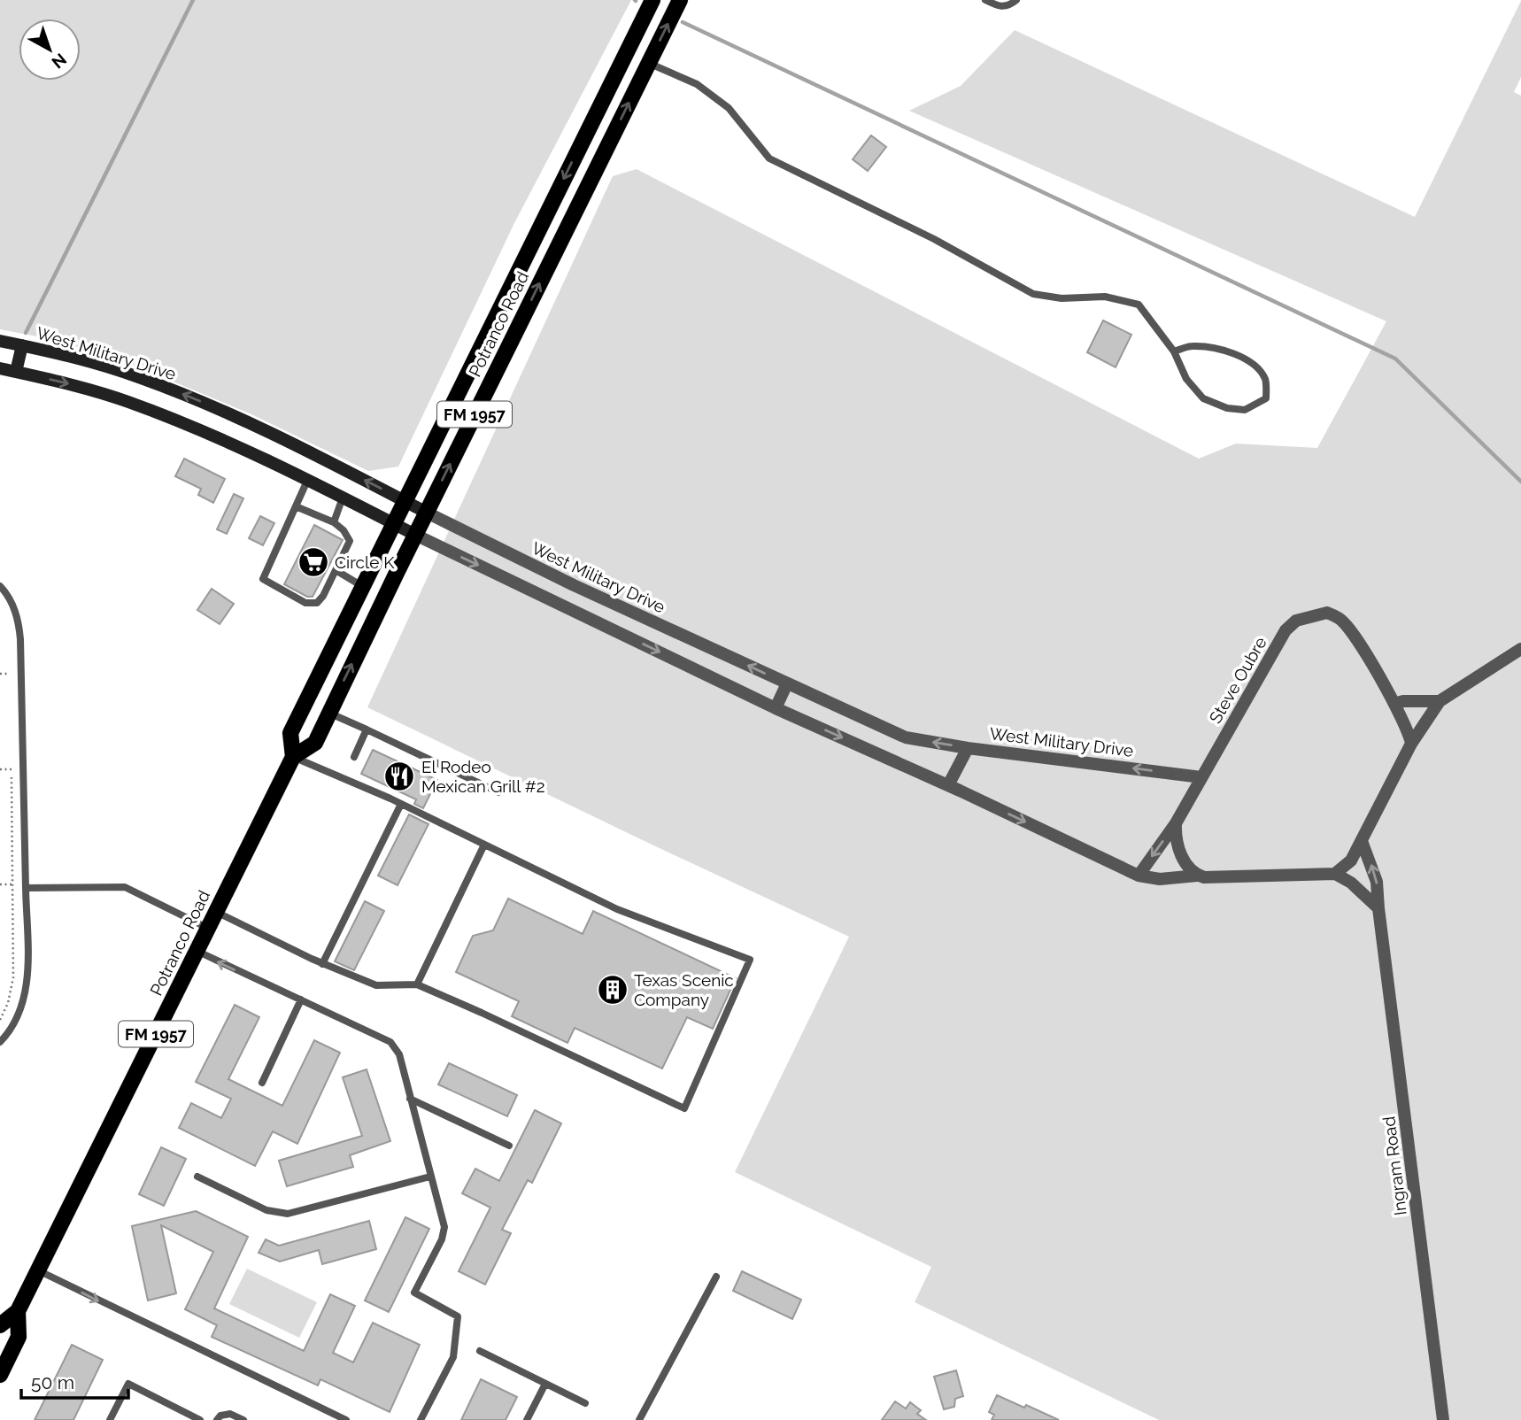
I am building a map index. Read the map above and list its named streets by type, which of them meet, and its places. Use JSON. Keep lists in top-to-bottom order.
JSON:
{
  "streets": {
    "main road": ["Potranco Road", "West Military Drive", "FM 1957"],
    "street": ["Steve Oubre", "Ingram Road"]
  },
  "crossings": [
    ["Potranco Road", "West Military Drive"],
    ["West Military Drive", "Steve Oubre"]
  ],
  "places": {
    "supermarket": ["Circle K"],
    "restaurant": ["El Rodeo Mexican Grill #2"],
    "building": ["Texas Scenic Company"]
  },
  "scale_bar": "50 m",
  "north": "bottom right"
}
